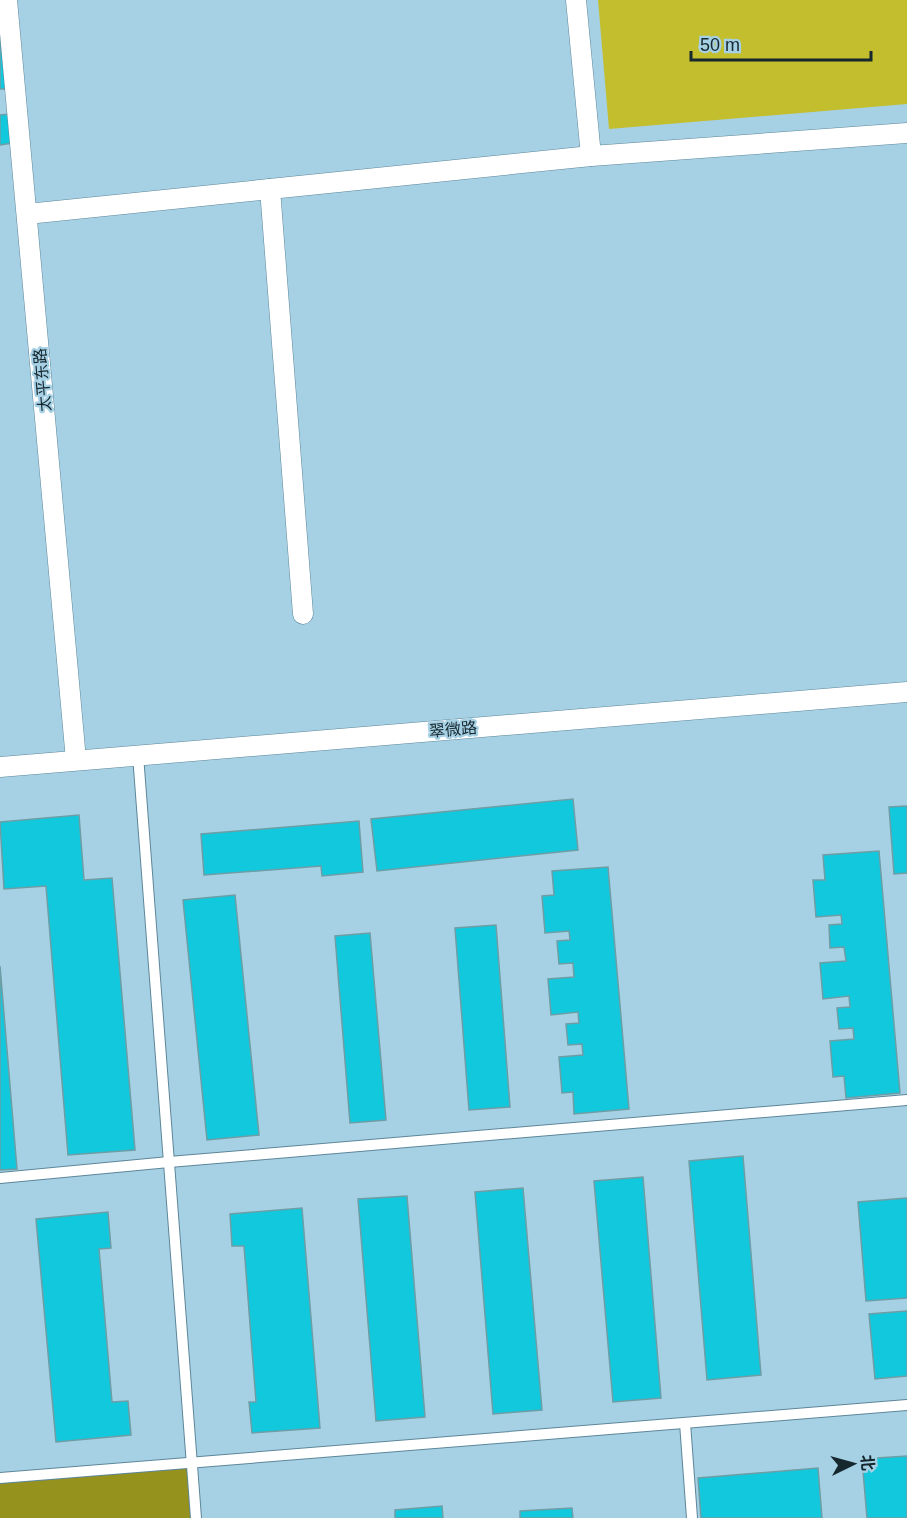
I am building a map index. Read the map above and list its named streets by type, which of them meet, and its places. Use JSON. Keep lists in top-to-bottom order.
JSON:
{
  "streets": {
    "street": ["太平东路", "翠微路"]
  },
  "crossings": [
    ["太平东路", "翠微路"]
  ],
  "scale_bar": "50 m",
  "north": "right"
}
